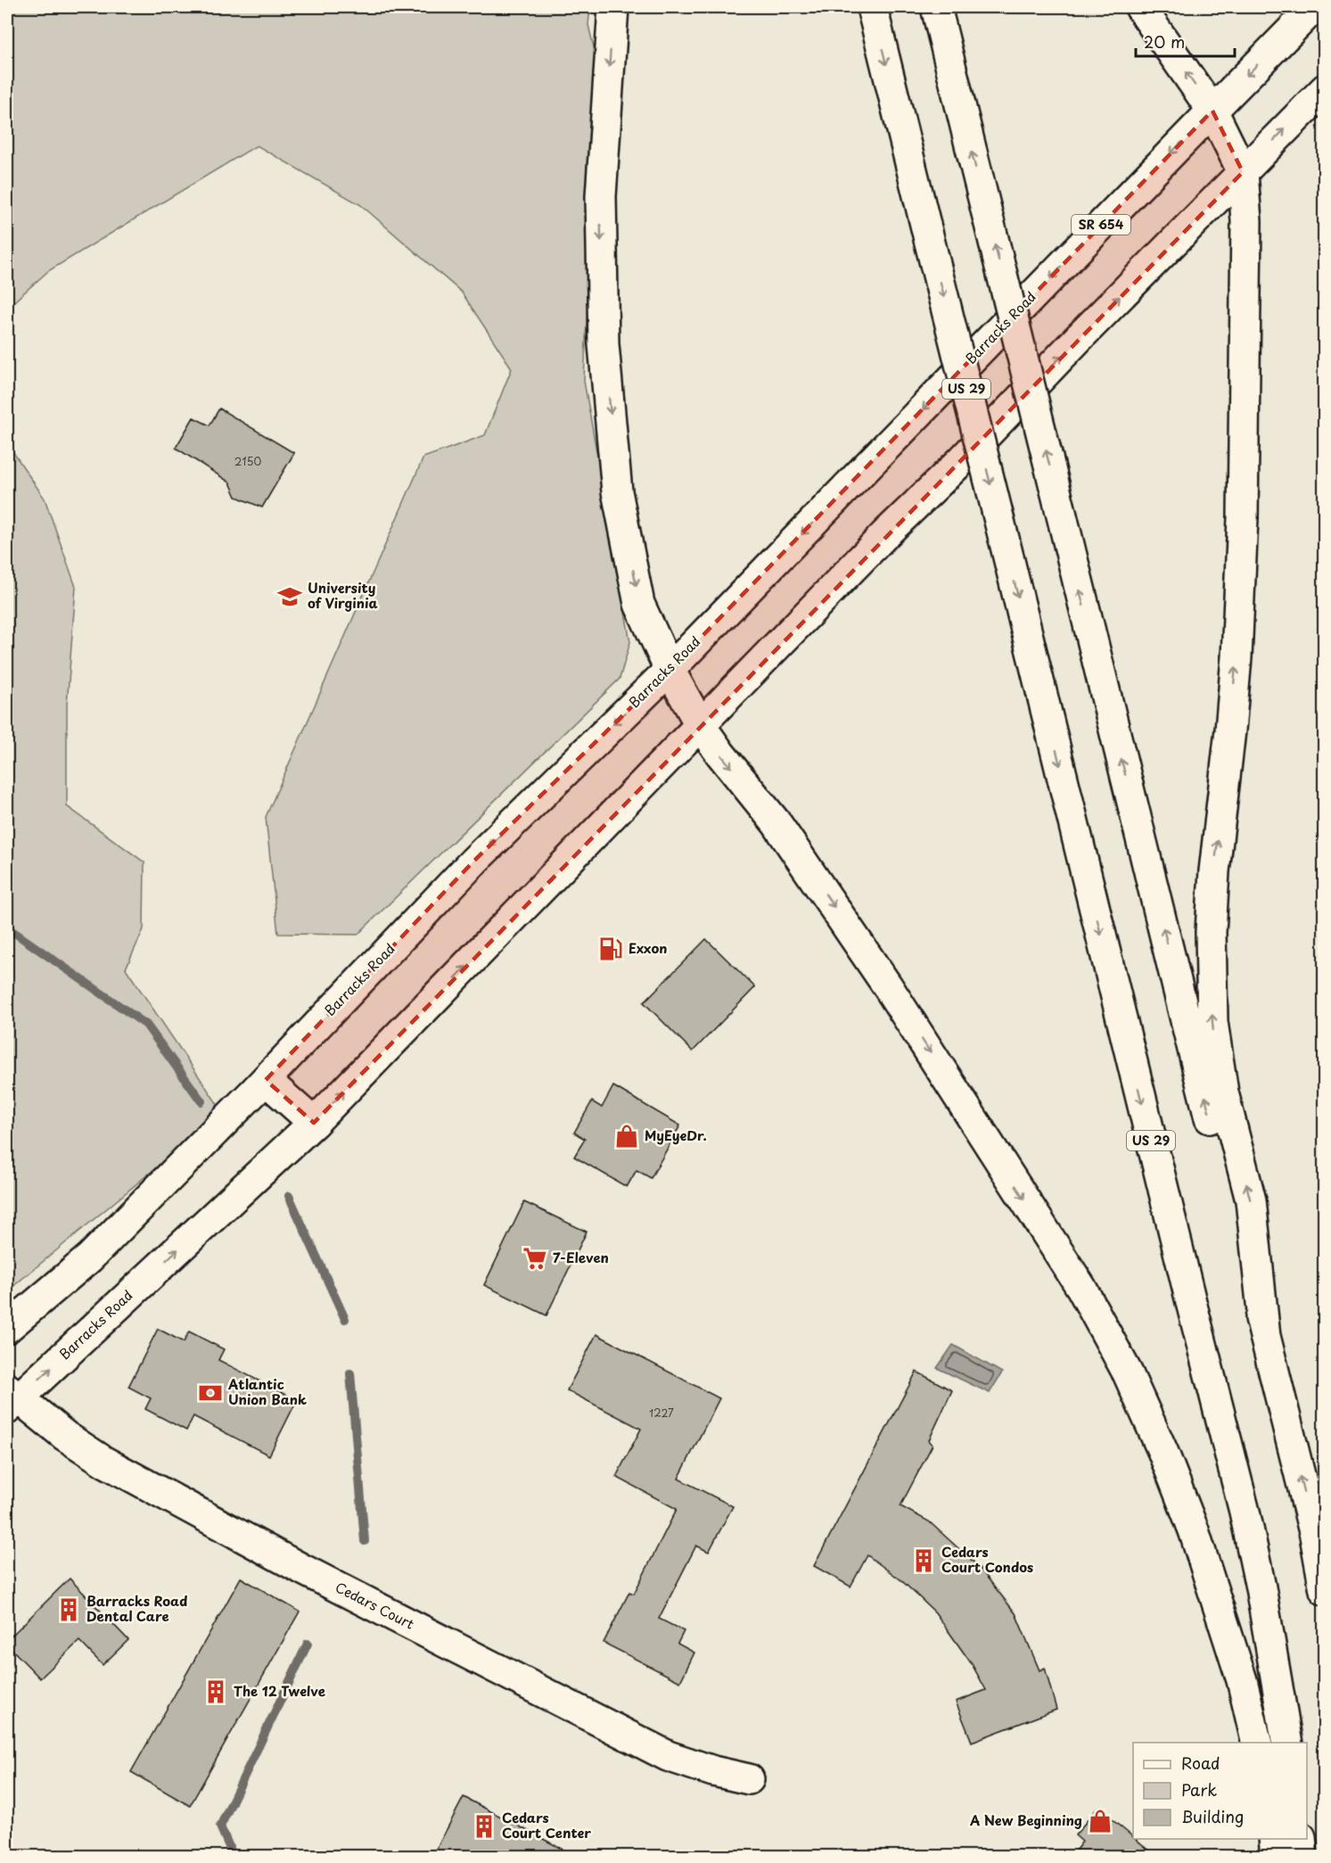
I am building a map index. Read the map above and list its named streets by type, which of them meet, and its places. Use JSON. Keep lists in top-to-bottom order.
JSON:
{
  "streets": {
    "main road": [
      "SR 654",
      "Barracks Road",
      "US 29",
      "Cedars Court"
    ]
  },
  "crossings": [
    ["Barracks Road", "Cedars Court"]
  ],
  "places": {
    "school or university": ["University of Virginia"],
    "fuel station": ["Exxon"],
    "shop": ["MyEyeDr.", "A New Beginning"],
    "supermarket": ["7-Eleven"],
    "bank": ["Atlantic Union Bank"],
    "building": [
      "Cedars Court Condos",
      "Barracks Road Dental Care",
      "The 12 Twelve",
      "Cedars Court Center"
    ]
  },
  "house_numbers": ["2150", "1227"],
  "legend": ["Road", "Park", "Building"],
  "scale_bar": "20 m"
}
